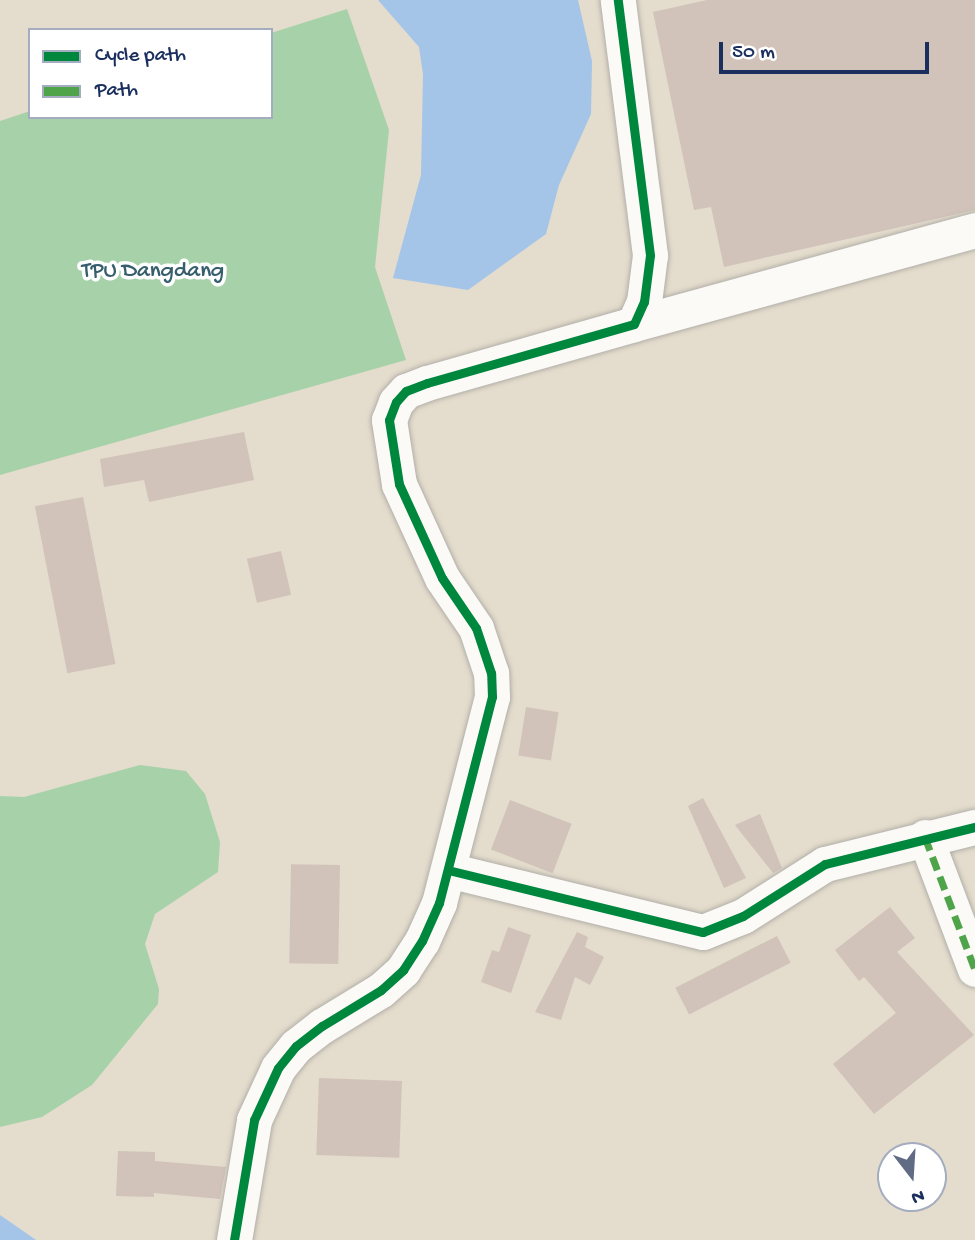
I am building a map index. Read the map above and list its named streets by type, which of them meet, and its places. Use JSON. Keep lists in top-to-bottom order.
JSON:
{
  "parks": ["TPU Dangdang"],
  "legend": ["Cycle path", "Path"],
  "scale_bar": "50 m",
  "north": "bottom"
}
